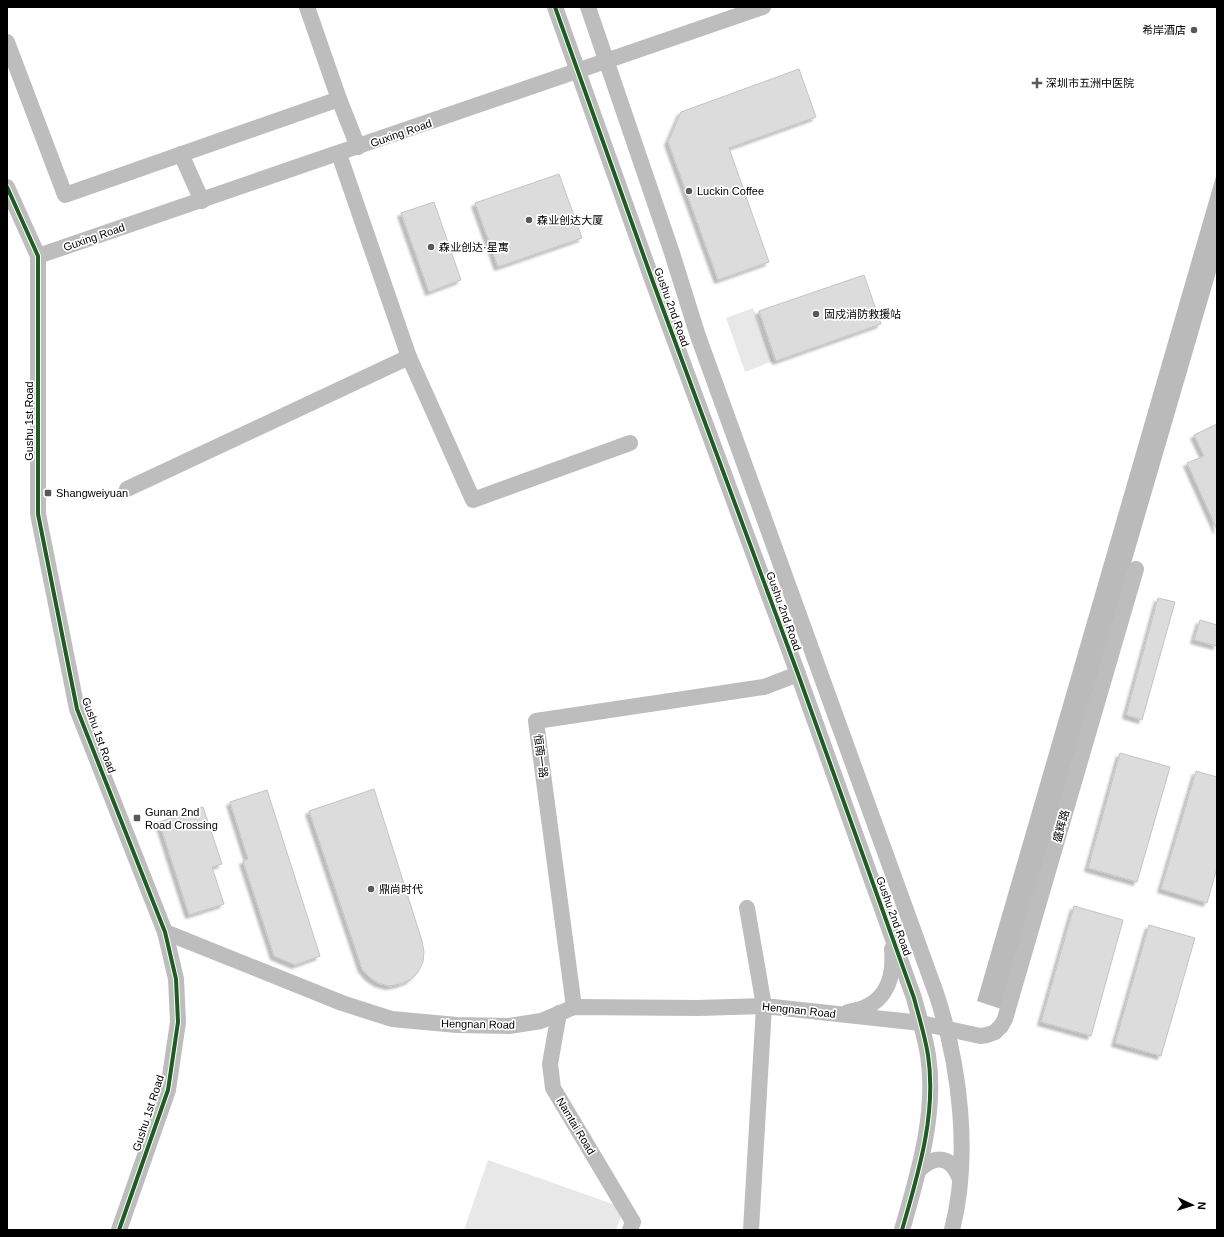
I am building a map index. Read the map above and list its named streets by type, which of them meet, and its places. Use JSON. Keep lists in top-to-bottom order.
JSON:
{
  "streets": {
    "street": [
      "Guxing Road",
      "Gushu 2nd Road",
      "Gushu 1st Road",
      "恒南一路",
      "盛辉路",
      "Hengnan Road",
      "Namtai Road"
    ]
  },
  "crossings": [
    ["Guxing Road", "Gushu 2nd Road"],
    ["Guxing Road", "Gushu 1st Road"],
    ["Gushu 2nd Road", "恒南一路"],
    ["Gushu 2nd Road", "盛辉路"],
    ["Gushu 2nd Road", "Hengnan Road"],
    ["Gushu 1st Road", "Hengnan Road"],
    ["恒南一路", "Hengnan Road"],
    ["盛辉路", "Hengnan Road"],
    ["Hengnan Road", "Namtai Road"]
  ],
  "places": {
    "other": [
      "希岸酒店",
      "Luckin Coffee",
      "森业创达大厦",
      "森业创达·星寓",
      "固戍消防救援站",
      "鼎尚时代"
    ],
    "health": ["深圳市五洲中医院"],
    "transit": ["Shangweiyuan", "Gunan 2nd Road Crossing"]
  },
  "north": "right"
}
